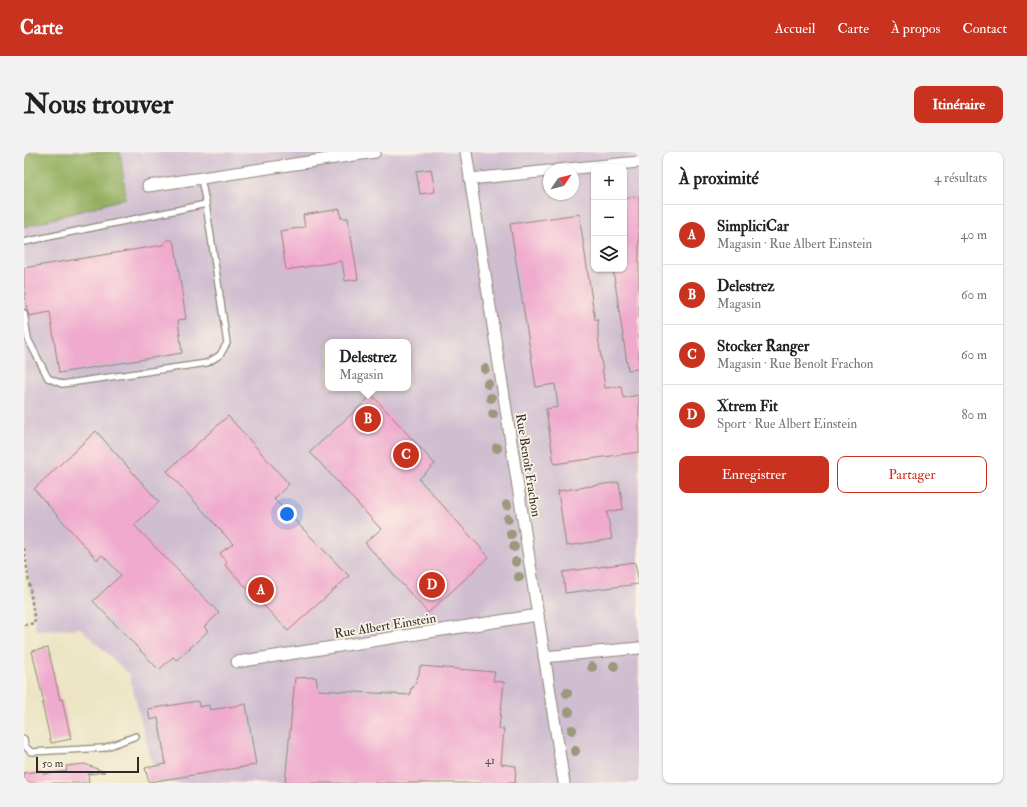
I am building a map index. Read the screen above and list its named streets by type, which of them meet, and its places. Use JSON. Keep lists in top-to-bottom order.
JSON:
{
  "streets": {
    "street": ["Rue Benoît Frachon", "Rue Albert Einstein"]
  },
  "crossings": [
    ["Rue Benoît Frachon", "Rue Albert Einstein"]
  ],
  "house_numbers": ["41"],
  "scale_bar": "50 m",
  "north": "top right",
  "page": {
    "header": "Carte",
    "nav": [
      "Accueil",
      "Carte",
      "À propos",
      "Contact"
    ],
    "buttons": [
      "Itinéraire",
      ["Enregistrer", "Partager"]
    ],
    "title": "Nous trouver",
    "heading": ["À proximité", "4 résultats"],
    "map_buttons": ["+", "−"],
    "list": [
      {
        "mark": "A",
        "name": "SimpliciCar",
        "note": "Magasin · Rue Albert Einstein",
        "value": "40 m"
      },
      {
        "mark": "B",
        "name": "Delestrez",
        "note": "Magasin",
        "value": "60 m"
      },
      {
        "mark": "C",
        "name": "Stocker Ranger",
        "note": "Magasin · Rue Benoît Frachon",
        "value": "60 m"
      },
      {
        "mark": "D",
        "name": "Xtrem Fit",
        "note": "Sport · Rue Albert Einstein",
        "value": "80 m"
      }
    ],
    "popup": ["Delestrez", "Magasin"],
    "pins": [
      "B",
      "C",
      "D",
      "A"
    ],
    "scale": "50 m"
  }
}
